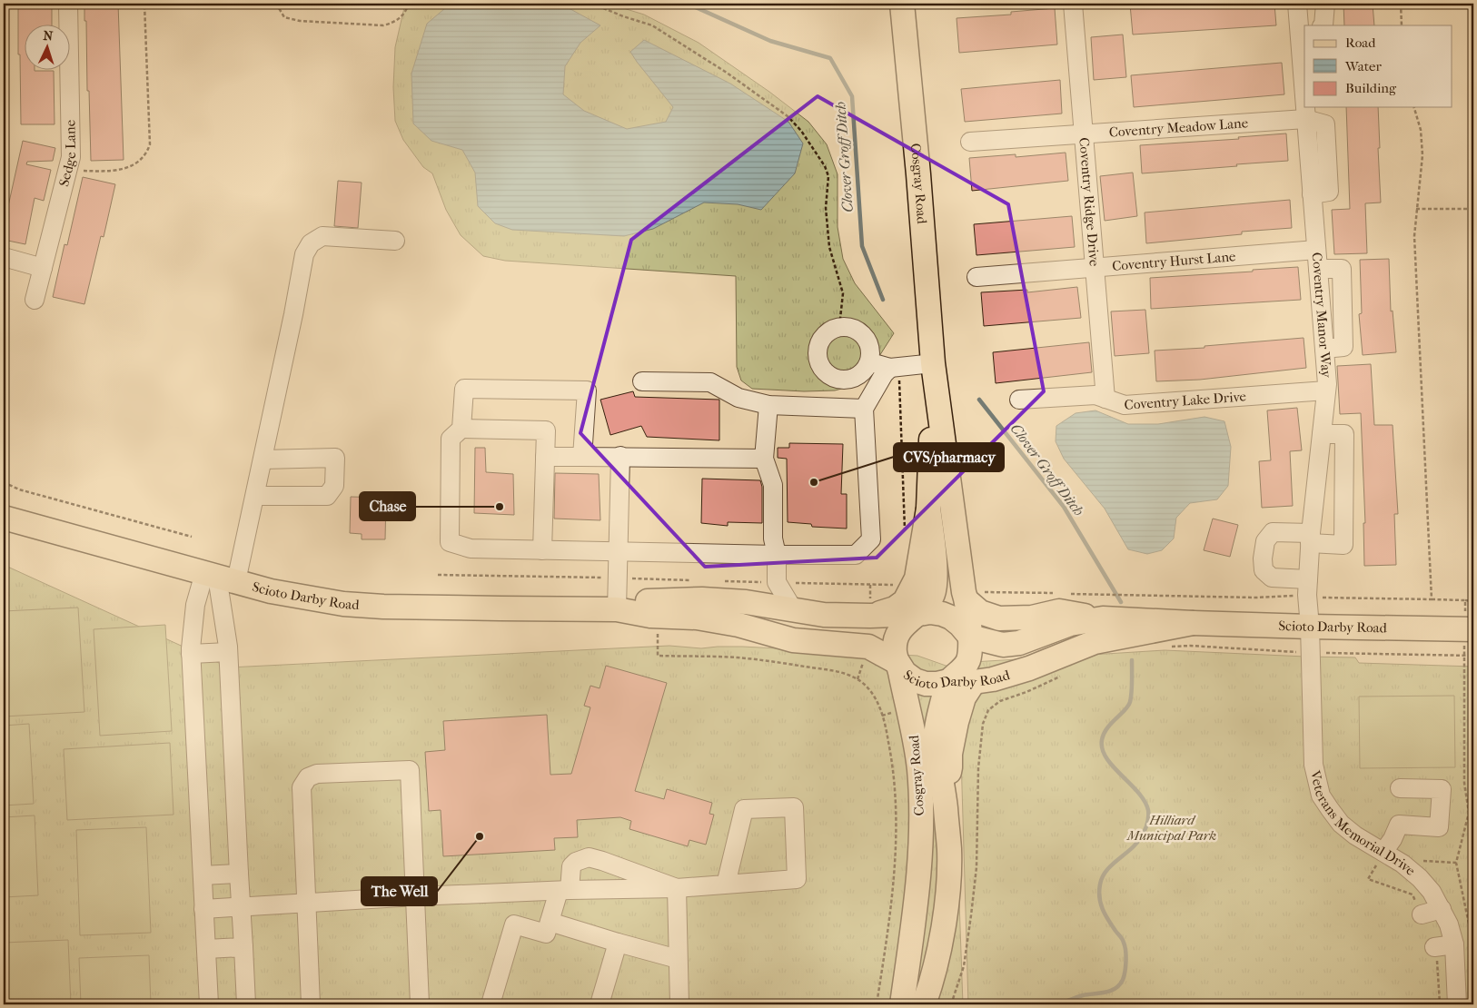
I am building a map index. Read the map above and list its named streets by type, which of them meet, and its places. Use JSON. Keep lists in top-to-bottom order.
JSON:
{
  "streets": {
    "main road": ["Cosgray Road", "Scioto Darby Road"],
    "street": [
      "Coventry Meadow Lane",
      "Sedge Lane",
      "Coventry Ridge Drive",
      "Coventry Hurst Lane",
      "Coventry Manor Way",
      "Coventry Lake Drive",
      "Veterans Memorial Drive"
    ]
  },
  "crossings": [
    ["Coventry Meadow Lane", "Coventry Ridge Drive"],
    ["Coventry Meadow Lane", "Coventry Manor Way"],
    ["Cosgray Road", "Scioto Darby Road"],
    ["Coventry Ridge Drive", "Coventry Hurst Lane"],
    ["Coventry Ridge Drive", "Coventry Lake Drive"],
    ["Coventry Hurst Lane", "Coventry Manor Way"],
    ["Coventry Manor Way", "Coventry Lake Drive"],
    ["Coventry Manor Way", "Scioto Darby Road"],
    ["Coventry Manor Way", "Veterans Memorial Drive"],
    ["Scioto Darby Road", "Veterans Memorial Drive"]
  ],
  "water": ["Clover Groff Ditch"],
  "parks": ["Hilliard Municipal Park"],
  "places": ["CVS/pharmacy", "Chase", "The Well"],
  "legend": ["Road", "Water", "Building"],
  "north": "top"
}
